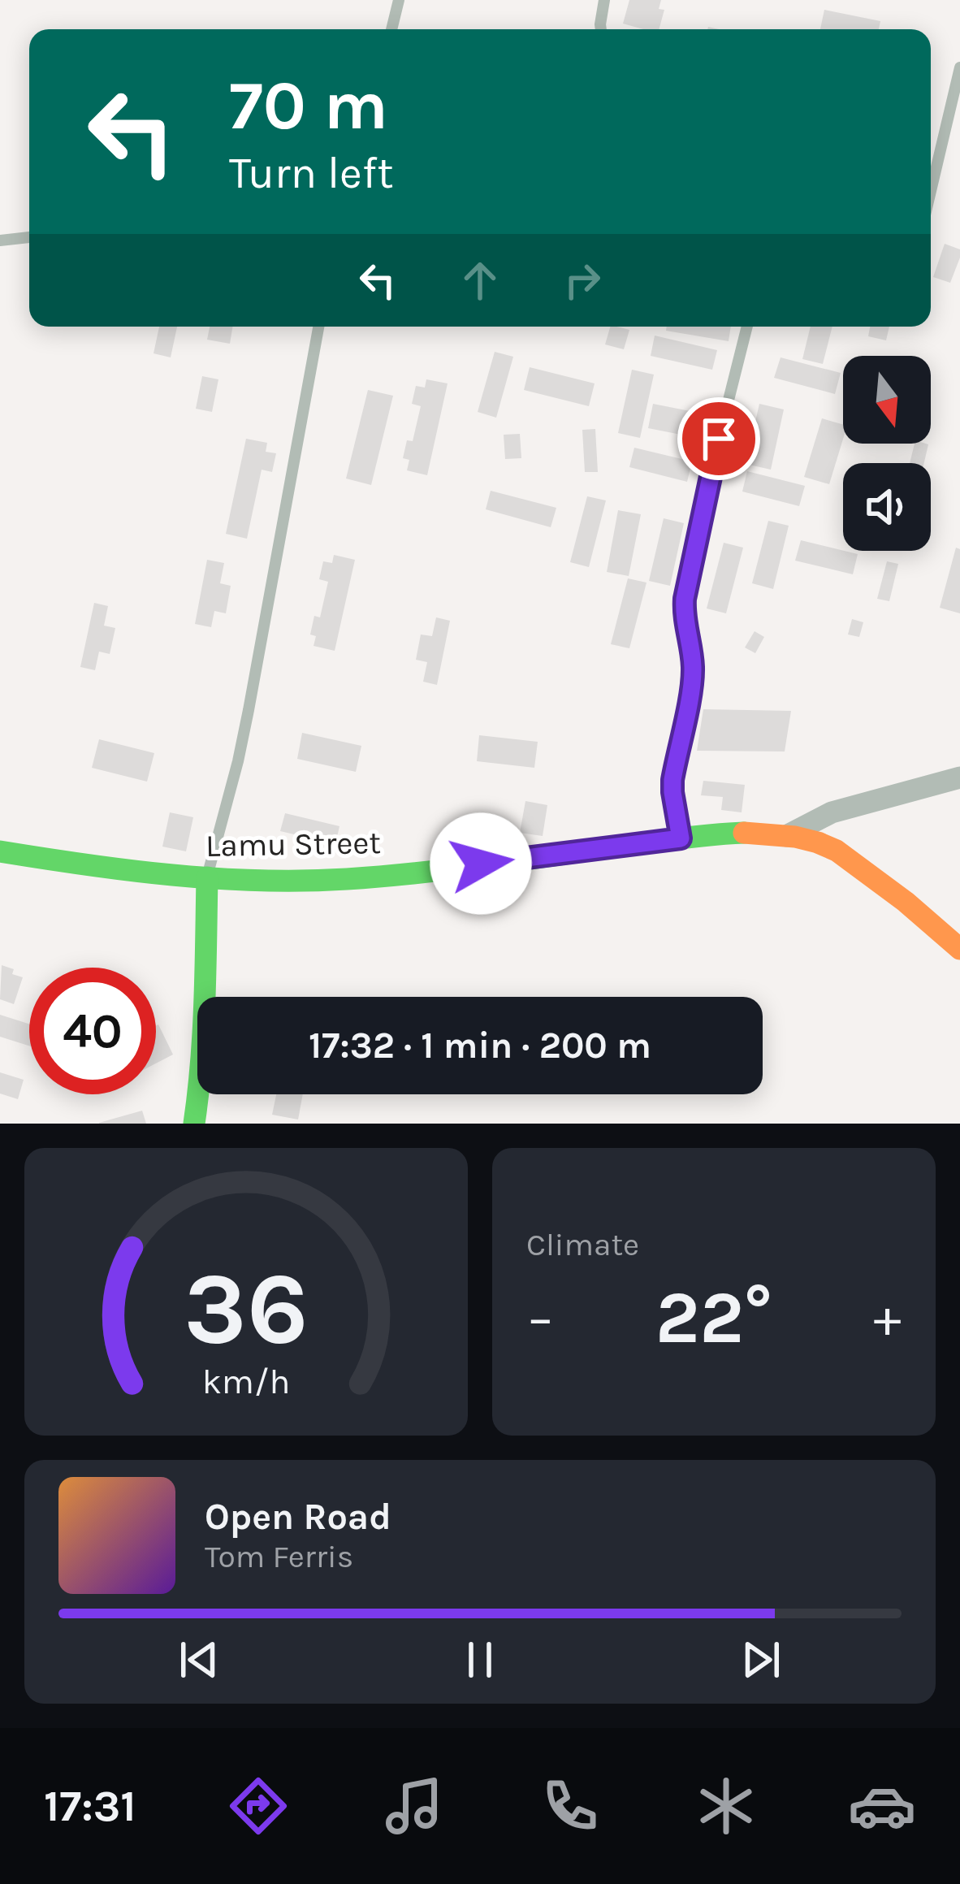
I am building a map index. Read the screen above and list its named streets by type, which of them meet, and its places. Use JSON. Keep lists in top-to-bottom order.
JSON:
{
  "streets": {
    "street": ["Lamu Street"]
  },
  "north": "bottom",
  "page": {
    "turn": ["70 m", "Turn left"],
    "limit": "40",
    "trip": "17:32 · 1 min · 200 m",
    "tile": "Climate",
    "heat": ["−", "22°", "+"],
    "song": ["Open Road", "Tom Ferris"],
    "tabs": "17:31",
    "gauge": ["36", "km/h"]
  }
}
